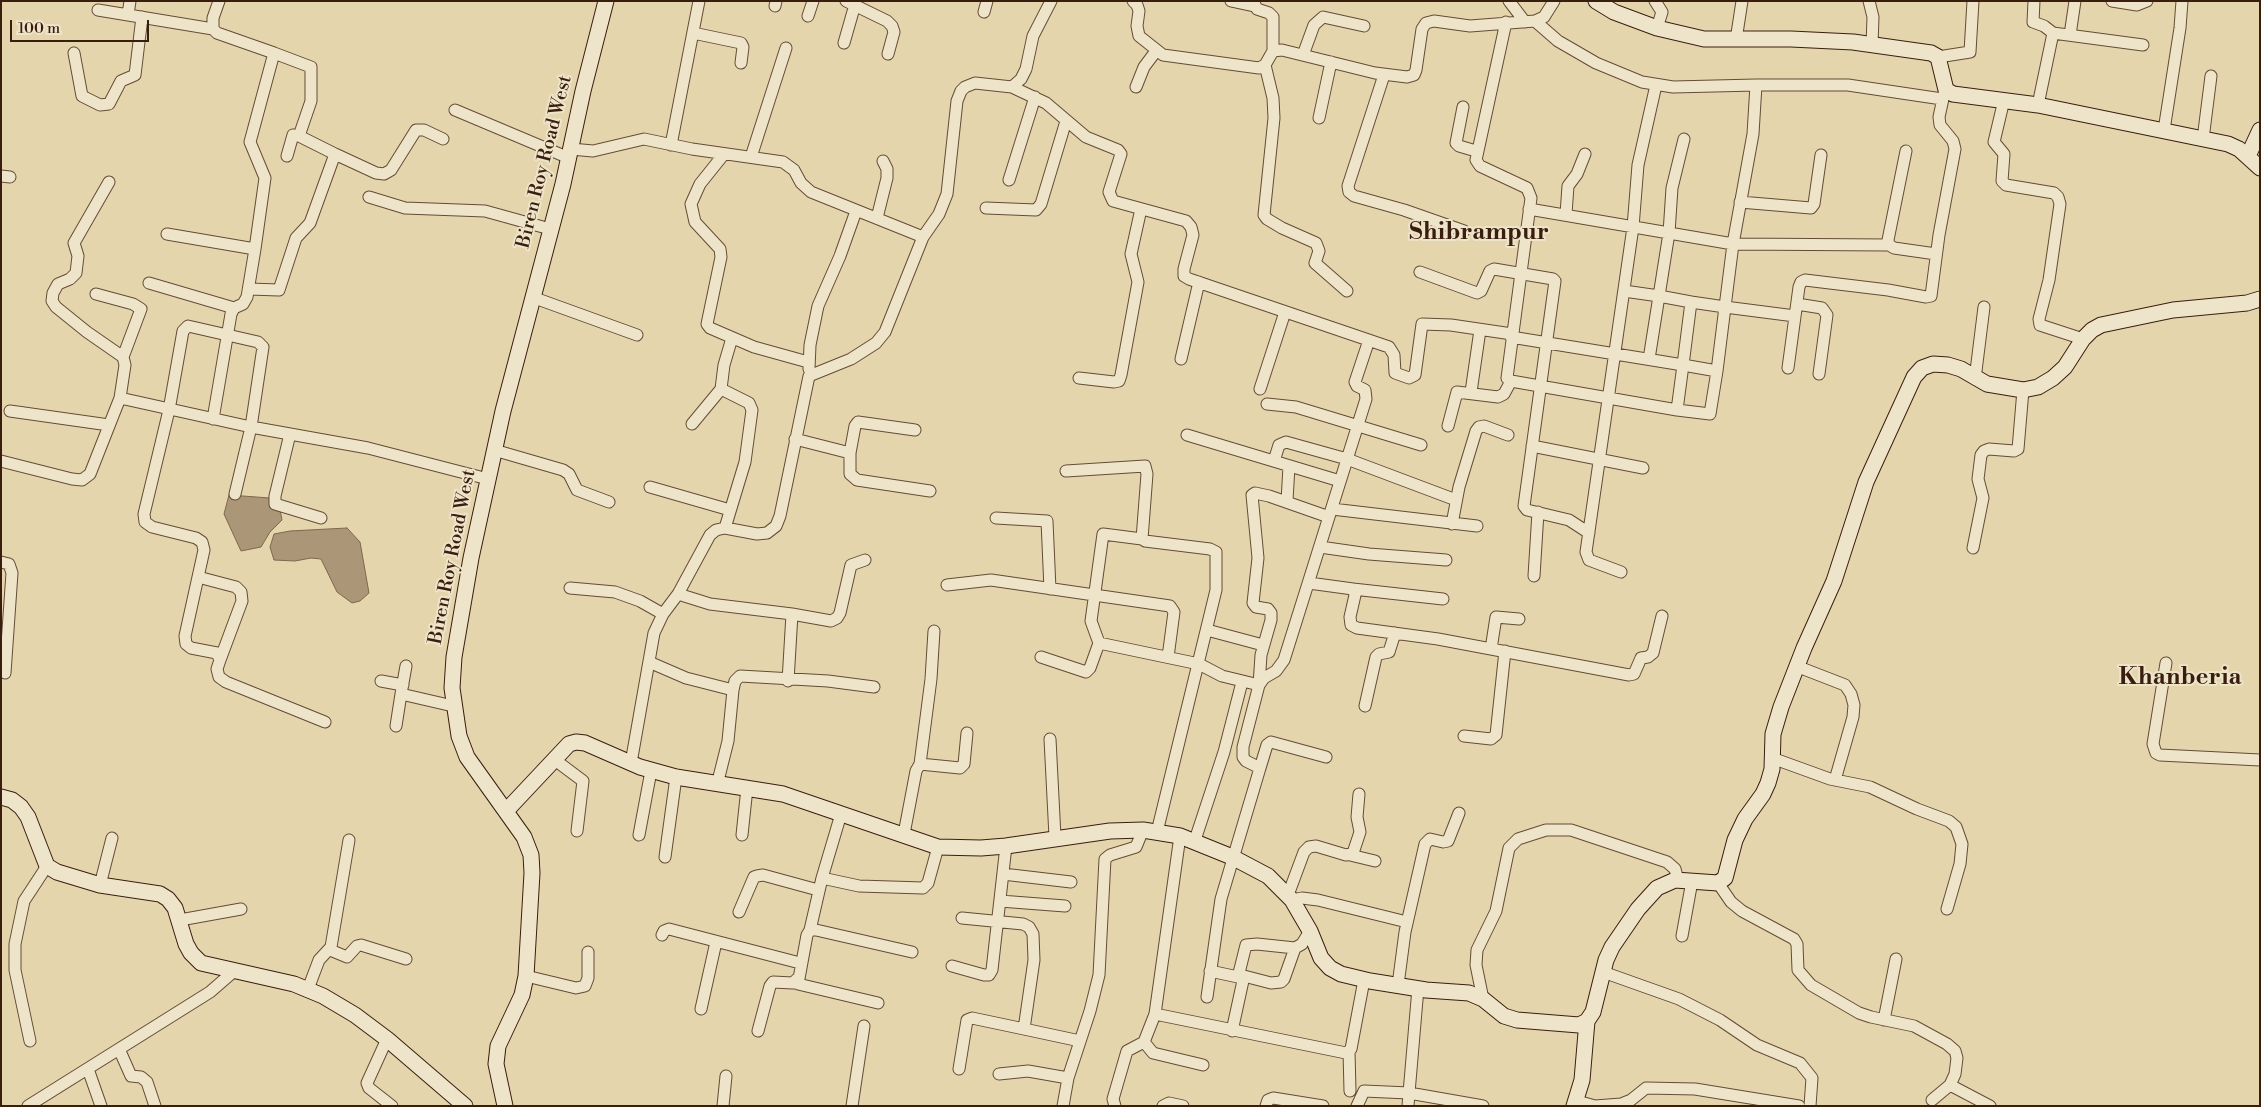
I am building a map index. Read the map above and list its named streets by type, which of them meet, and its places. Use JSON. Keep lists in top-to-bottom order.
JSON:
{
  "streets": {
    "street": ["Biren Roy Road West"]
  },
  "districts": ["Shibrampur", "Khanberia"],
  "scale_bar": "100 m"
}
